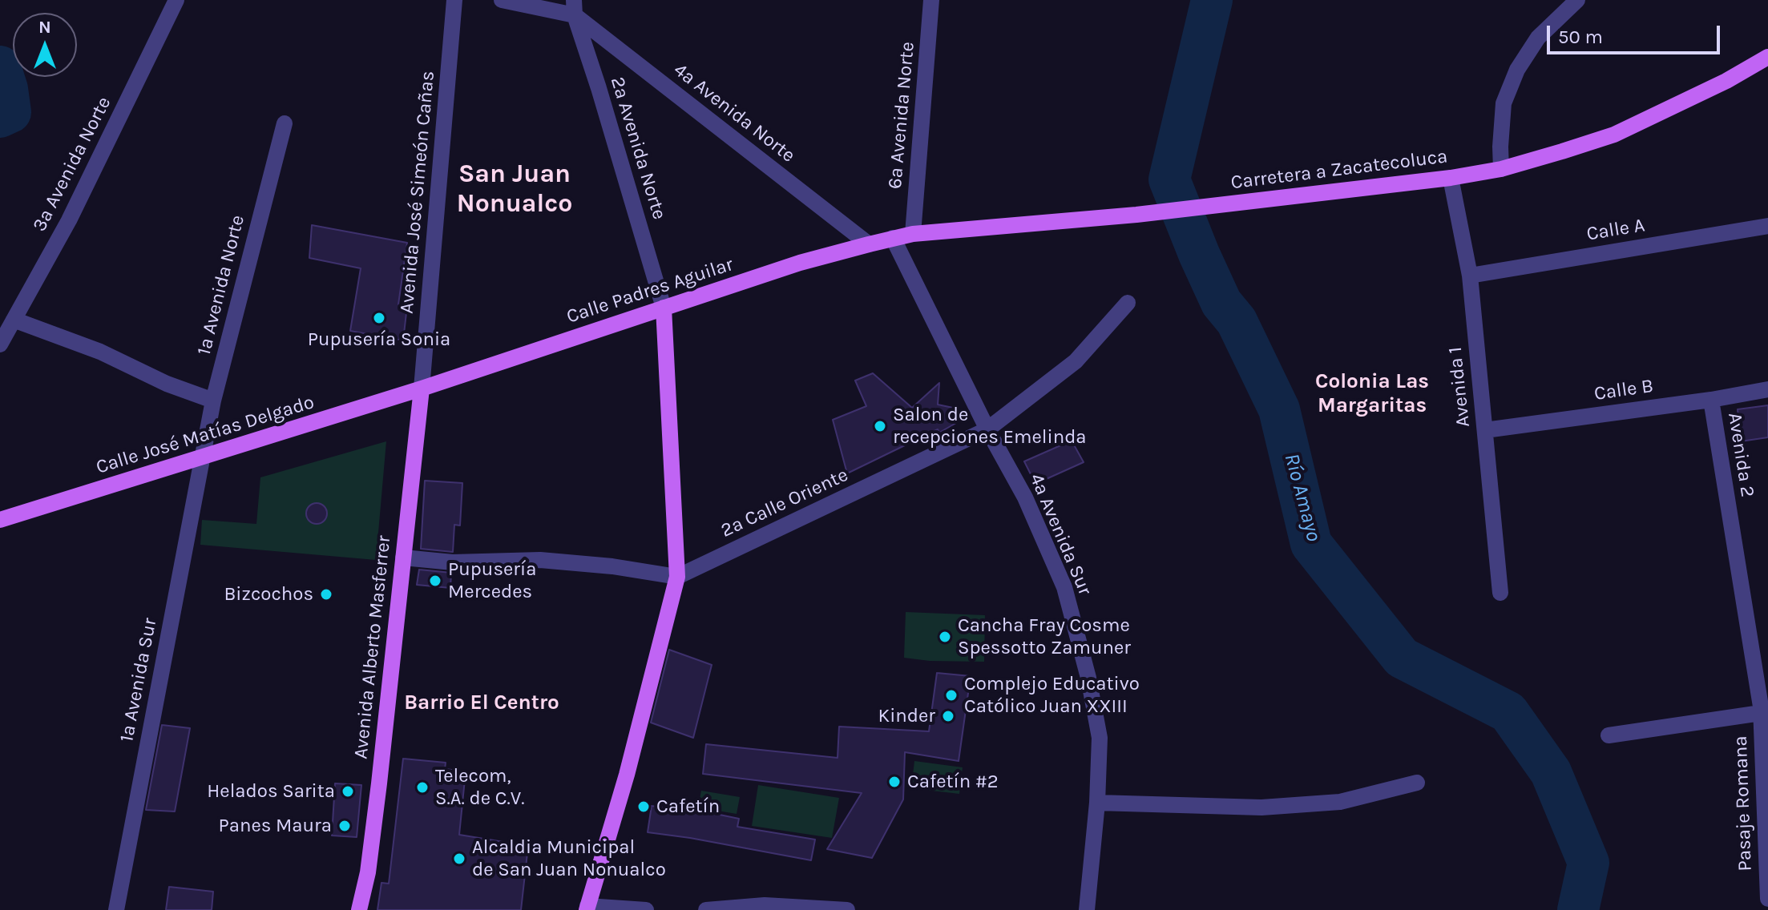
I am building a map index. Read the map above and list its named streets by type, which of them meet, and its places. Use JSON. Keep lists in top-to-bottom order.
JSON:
{
  "streets": {
    "main road": [
      "Carretera a Zacatecoluca",
      "Calle Padres Aguilar",
      "Calle José Matías Delgado",
      "Avenida Alberto Masferrer"
    ],
    "street": [
      "4a Avenida Norte",
      "6a Avenida Norte",
      "2a Avenida Norte",
      "3a Avenida Norte",
      "Avenida José Simeón Cañas",
      "Calle A",
      "1a Avenida Norte",
      "Avenida 1",
      "Calle B",
      "Avenida 2",
      "2a Calle Oriente",
      "4a Avenida Sur",
      "1a Avenida Sur",
      "Pasaje Romana"
    ]
  },
  "crossings": [
    ["4a Avenida Norte", "2a Avenida Norte"],
    ["4a Avenida Norte", "Calle Padres Aguilar"],
    ["6a Avenida Norte", "Carretera a Zacatecoluca"],
    ["2a Avenida Norte", "Calle Padres Aguilar"],
    ["Carretera a Zacatecoluca", "Calle Padres Aguilar"],
    ["Carretera a Zacatecoluca", "Avenida 1"],
    ["Carretera a Zacatecoluca", "4a Avenida Sur"],
    ["Avenida José Simeón Cañas", "Calle Padres Aguilar"],
    ["Avenida José Simeón Cañas", "Calle José Matías Delgado"],
    ["Avenida José Simeón Cañas", "Avenida Alberto Masferrer"],
    ["Calle A", "Avenida 1"],
    ["1a Avenida Norte", "Calle José Matías Delgado"],
    ["1a Avenida Norte", "1a Avenida Sur"],
    ["Calle Padres Aguilar", "Calle José Matías Delgado"],
    ["Calle Padres Aguilar", "4a Avenida Sur"],
    ["Calle Padres Aguilar", "Avenida Alberto Masferrer"],
    ["Avenida 1", "Calle B"],
    ["Calle B", "Avenida 2"],
    ["Calle José Matías Delgado", "Avenida Alberto Masferrer"],
    ["Calle José Matías Delgado", "1a Avenida Sur"],
    ["Avenida 2", "Pasaje Romana"],
    ["2a Calle Oriente", "4a Avenida Sur"]
  ],
  "districts": ["San Juan Nonualco", "Colonia Las Margaritas", "Barrio El Centro"],
  "water": ["Río Amayo"],
  "places": [
    "Pupusería Sonia",
    "Salon de recepciones Emelinda",
    "Pupusería Mercedes",
    "Bizcochos",
    "Cancha Fray Cosme Spessotto Zamuner",
    "Complejo Educativo Católico Juan XXIII",
    "Kinder",
    "Cafetín #2",
    "Telecom, S.A. de C.V.",
    "Helados Sarita",
    "Cafetín",
    "Panes Maura",
    "Alcaldia Municipal de San Juan Nonualco"
  ],
  "scale_bar": "50 m",
  "north": "top"
}
